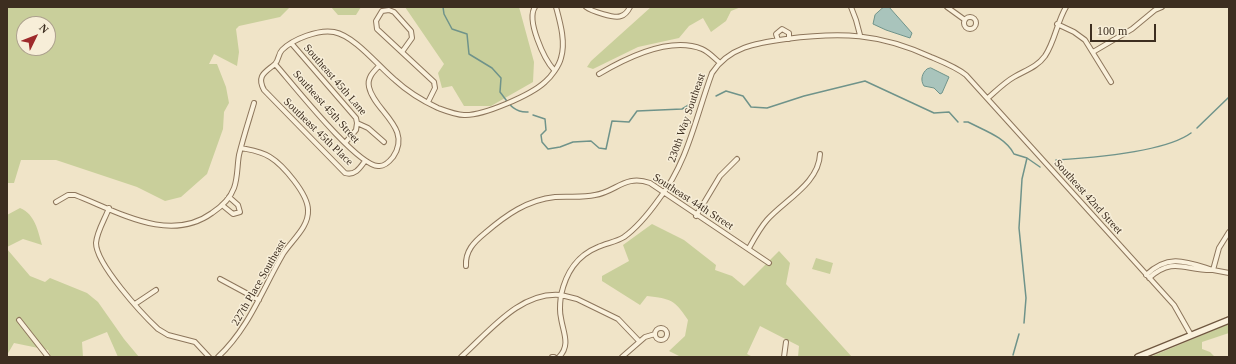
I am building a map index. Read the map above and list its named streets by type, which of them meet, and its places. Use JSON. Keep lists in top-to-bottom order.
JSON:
{
  "streets": {
    "street": [
      "Southeast 45th Lane",
      "Southeast 45th Street",
      "230th Way Southeast",
      "Southeast 45th Place",
      "Southeast 42nd Street",
      "Southeast 44th Street",
      "227th Place Southeast"
    ]
  },
  "crossings": [
    ["Southeast 45th Street", "Southeast 45th Place"],
    ["230th Way Southeast", "Southeast 42nd Street"],
    ["230th Way Southeast", "Southeast 44th Street"]
  ],
  "scale_bar": "100 m",
  "north": "top right"
}
